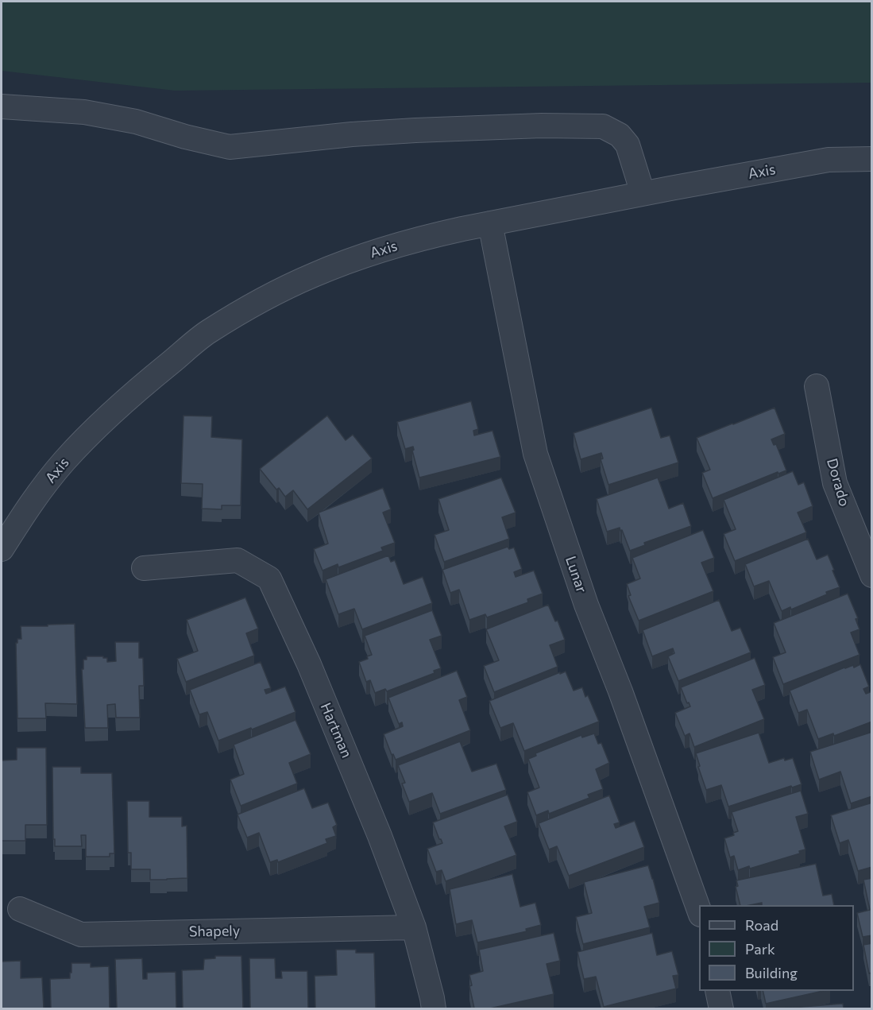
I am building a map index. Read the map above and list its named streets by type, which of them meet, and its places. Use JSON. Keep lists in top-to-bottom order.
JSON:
{
  "streets": {
    "street": [
      "Axis",
      "Dorado",
      "Lunar",
      "Hartman",
      "Shapely"
    ]
  },
  "crossings": [
    ["Axis", "Lunar"],
    ["Hartman", "Shapely"]
  ],
  "legend": ["Road", "Park", "Building"]
}
